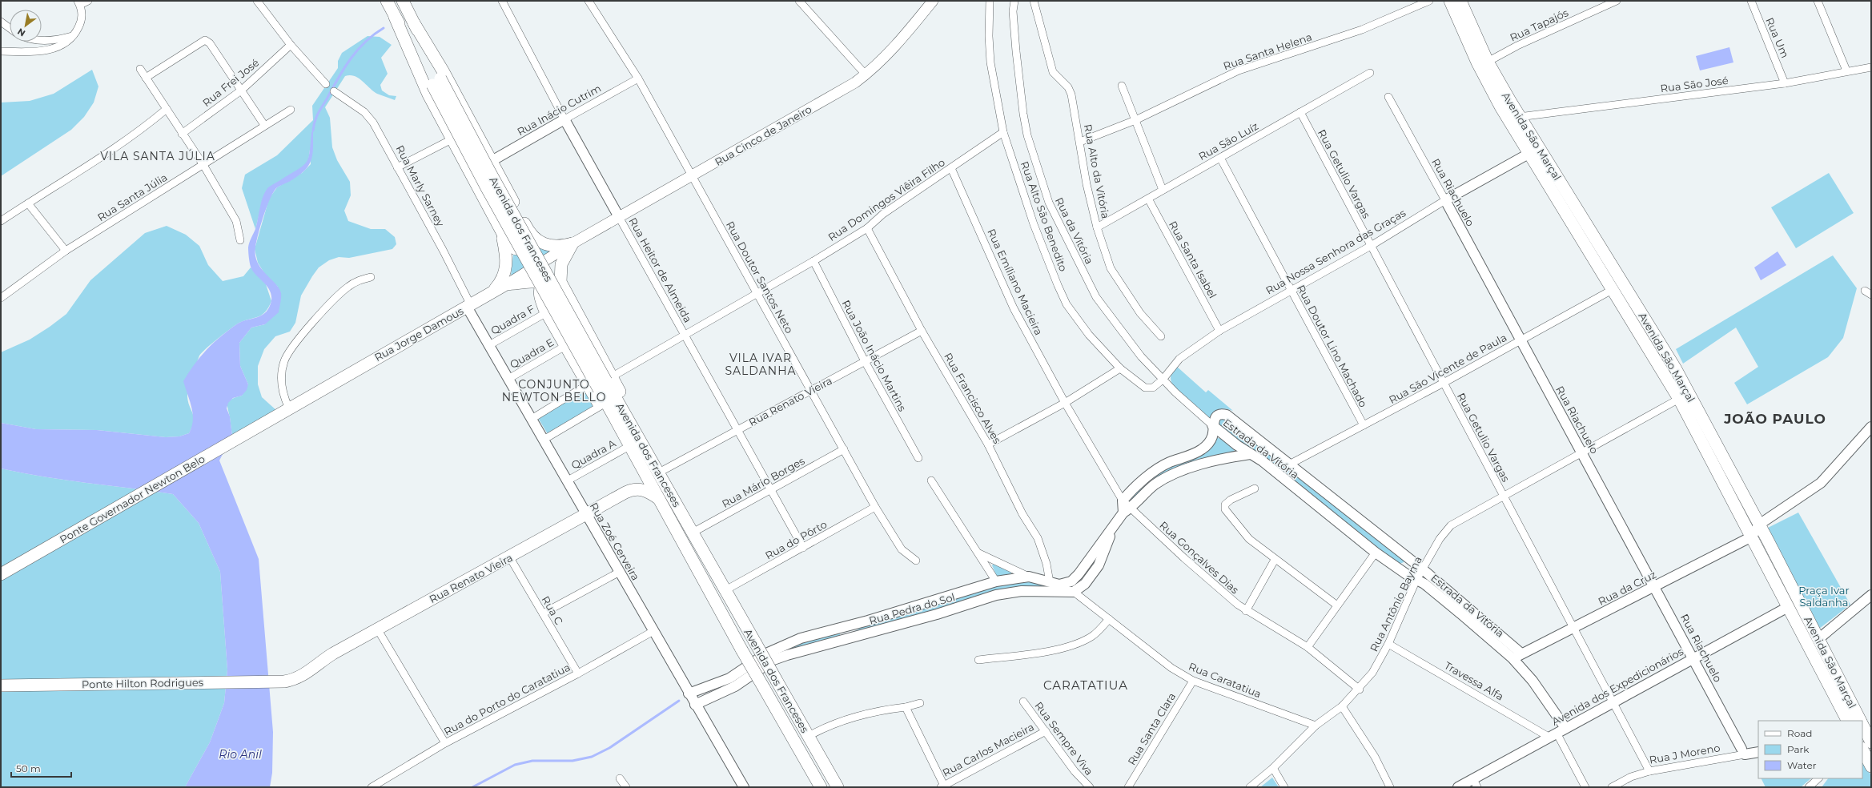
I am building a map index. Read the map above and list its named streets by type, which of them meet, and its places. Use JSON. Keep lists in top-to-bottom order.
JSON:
{
  "streets": {
    "main road": [
      "Rua Cinco de Janeiro",
      "Avenida São Marçal",
      "Avenida dos Franceses",
      "Rua Jorge Damous",
      "Rua Renato Vieira",
      "Ponte Governador Newton Belo",
      "Ponte Hilton Rodrigues"
    ],
    "street": [
      "Rua Tapajós",
      "Rua Um",
      "Rua Santa Helena",
      "Rua Frei José",
      "Rua São José",
      "Rua Inácio Cutrim",
      "Rua São Luíz",
      "Rua Alto da Vitória",
      "Rua Getulio Vargas",
      "Rua Marly Sarney",
      "Rua Riachuelo",
      "Rua Santa Júlia",
      "Rua Domingos Viêira Filho",
      "Rua Alto São Benedito",
      "Rua da Vitória",
      "Rua Nossa Senhora das Graças",
      "Rua Santa Isabel",
      "Rua Heitor de Almeida",
      "Rua Doutor Santos Neto",
      "Rua Emíliano Macieira",
      "Quadra F",
      "Rua Doutor Lino Machado",
      "Quadra E",
      "Rua João Inácio Martins",
      "Rua São Vicente de Paula",
      "Rua Francisco Alves",
      "Estrada da Vitória",
      "Quadra A",
      "Rua Mário Borges",
      "Rua do Pôrto",
      "Rua Zoé Cerveira",
      "Rua Gonçalves Dias",
      "Rua da Cruz",
      "Rua Antônio Bayma",
      "Rua Pedra do Sol",
      "Rua C",
      "Rua Caratatiua",
      "Travessa Alfa",
      "Avenida dos Expedicionários",
      "Rua do Porto do Caratatiua",
      "Rua Santa Clara",
      "Rua Sempre Viva",
      "Rua Carlos Macieira",
      "Rua J Moreno"
    ]
  },
  "crossings": [
    ["Rua Tapajós", "Avenida São Marçal"],
    ["Rua Um", "Rua São José"],
    ["Rua Santa Helena", "Rua Alto da Vitória"],
    ["Rua São José", "Avenida São Marçal"],
    ["Rua Inácio Cutrim", "Rua Heitor de Almeida"],
    ["Rua Inácio Cutrim", "Rua Doutor Santos Neto"],
    ["Rua Cinco de Janeiro", "Rua Heitor de Almeida"],
    ["Rua Cinco de Janeiro", "Rua Doutor Santos Neto"],
    ["Rua Cinco de Janeiro", "Rua Jorge Damous"],
    ["Avenida São Marçal", "Rua Nossa Senhora das Graças"],
    ["Avenida São Marçal", "Rua São Vicente de Paula"],
    ["Avenida São Marçal", "Rua da Cruz"],
    ["Avenida São Marçal", "Rua Antônio Bayma"],
    ["Avenida São Marçal", "Avenida dos Expedicionários"],
    ["Rua São Luíz", "Rua Alto da Vitória"],
    ["Rua São Luíz", "Rua Getulio Vargas"],
    ["Rua São Luíz", "Rua Santa Isabel"],
    ["Rua São Luíz", "Rua Doutor Lino Machado"],
    ["Rua Getulio Vargas", "Rua Nossa Senhora das Graças"],
    ["Rua Getulio Vargas", "Rua São Vicente de Paula"],
    ["Rua Getulio Vargas", "Rua da Cruz"],
    ["Rua Getulio Vargas", "Rua Antônio Bayma"],
    ["Rua Getulio Vargas", "Avenida dos Expedicionários"],
    ["Rua Getulio Vargas", "Rua J Moreno"],
    ["Rua Marly Sarney", "Rua Jorge Damous"],
    ["Rua Marly Sarney", "Rua Zoé Cerveira"],
    ["Rua Riachuelo", "Rua Nossa Senhora das Graças"],
    ["Rua Riachuelo", "Rua São Vicente de Paula"],
    ["Rua Riachuelo", "Rua da Cruz"],
    ["Rua Riachuelo", "Rua Antônio Bayma"],
    ["Rua Riachuelo", "Avenida dos Expedicionários"],
    ["Rua Riachuelo", "Rua J Moreno"],
    ["Rua Domingos Viêira Filho", "Rua Alto São Benedito"],
    ["Rua Domingos Viêira Filho", "Avenida dos Franceses"],
    ["Rua Domingos Viêira Filho", "Rua Heitor de Almeida"],
    ["Rua Domingos Viêira Filho", "Rua Doutor Santos Neto"],
    ["Rua Domingos Viêira Filho", "Rua Emíliano Macieira"],
    ["Rua Domingos Viêira Filho", "Rua João Inácio Martins"],
    ["Rua Domingos Viêira Filho", "Rua Francisco Alves"],
    ["Rua Domingos Viêira Filho", "Rua Zoé Cerveira"],
    ["Rua Alto São Benedito", "Rua da Vitória"],
    ["Rua Alto São Benedito", "Rua Nossa Senhora das Graças"],
    ["Avenida dos Franceses", "Rua Renato Vieira"],
    ["Avenida dos Franceses", "Quadra A"],
    ["Avenida dos Franceses", "Rua Mário Borges"],
    ["Avenida dos Franceses", "Rua do Pôrto"],
    ["Rua da Vitória", "Rua Nossa Senhora das Graças"],
    ["Rua da Vitória", "Estrada da Vitória"],
    ["Rua Nossa Senhora das Graças", "Rua Santa Isabel"],
    ["Rua Nossa Senhora das Graças", "Rua Doutor Lino Machado"],
    ["Rua Heitor de Almeida", "Rua Renato Vieira"],
    ["Rua Heitor de Almeida", "Rua Mário Borges"],
    ["Rua Heitor de Almeida", "Rua do Pôrto"],
    ["Rua Doutor Santos Neto", "Rua Renato Vieira"],
    ["Rua Doutor Santos Neto", "Rua Mário Borges"],
    ["Rua Doutor Santos Neto", "Rua do Pôrto"],
    ["Quadra F", "Rua Zoé Cerveira"],
    ["Rua Jorge Damous", "Ponte Governador Newton Belo"],
    ["Rua Jorge Damous", "Rua Zoé Cerveira"],
    ["Rua Doutor Lino Machado", "Rua São Vicente de Paula"],
    ["Quadra E", "Rua Zoé Cerveira"],
    ["Rua João Inácio Martins", "Rua Renato Vieira"],
    ["Rua São Vicente de Paula", "Estrada da Vitória"],
    ["Rua Francisco Alves", "Rua Renato Vieira"],
    ["Rua Francisco Alves", "Rua Pedra do Sol"],
    ["Rua Renato Vieira", "Rua Zoé Cerveira"],
    ["Rua Renato Vieira", "Rua C"],
    ["Rua Renato Vieira", "Ponte Hilton Rodrigues"],
    ["Estrada da Vitória", "Rua da Cruz"],
    ["Estrada da Vitória", "Rua Antônio Bayma"],
    ["Estrada da Vitória", "Rua Pedra do Sol"],
    ["Estrada da Vitória", "Avenida dos Expedicionários"],
    ["Quadra A", "Rua Zoé Cerveira"],
    ["Rua Zoé Cerveira", "Rua Pedra do Sol"],
    ["Rua Zoé Cerveira", "Rua do Porto do Caratatiua"],
    ["Rua Gonçalves Dias", "Rua Antônio Bayma"],
    ["Rua Gonçalves Dias", "Rua Pedra do Sol"],
    ["Rua Antônio Bayma", "Rua Caratatiua"],
    ["Rua Antônio Bayma", "Travessa Alfa"],
    ["Rua Pedra do Sol", "Rua Caratatiua"],
    ["Rua C", "Rua do Porto do Caratatiua"],
    ["Rua Caratatiua", "Rua Santa Clara"],
    ["Travessa Alfa", "Avenida dos Expedicionários"],
    ["Rua Sempre Viva", "Rua Carlos Macieira"]
  ],
  "districts": [
    "VILA SANTA JÚLIA",
    "VILA IVAR SALDANHA",
    "CONJUNTO NEWTON BELLO",
    "JOÃO PAULO",
    "CARATATIUA"
  ],
  "water": ["Rio Anil"],
  "parks": ["Praça Ivar Saldanha"],
  "legend": ["Road", "Park", "Water"],
  "scale_bar": "50 m",
  "north": "bottom left"
}
